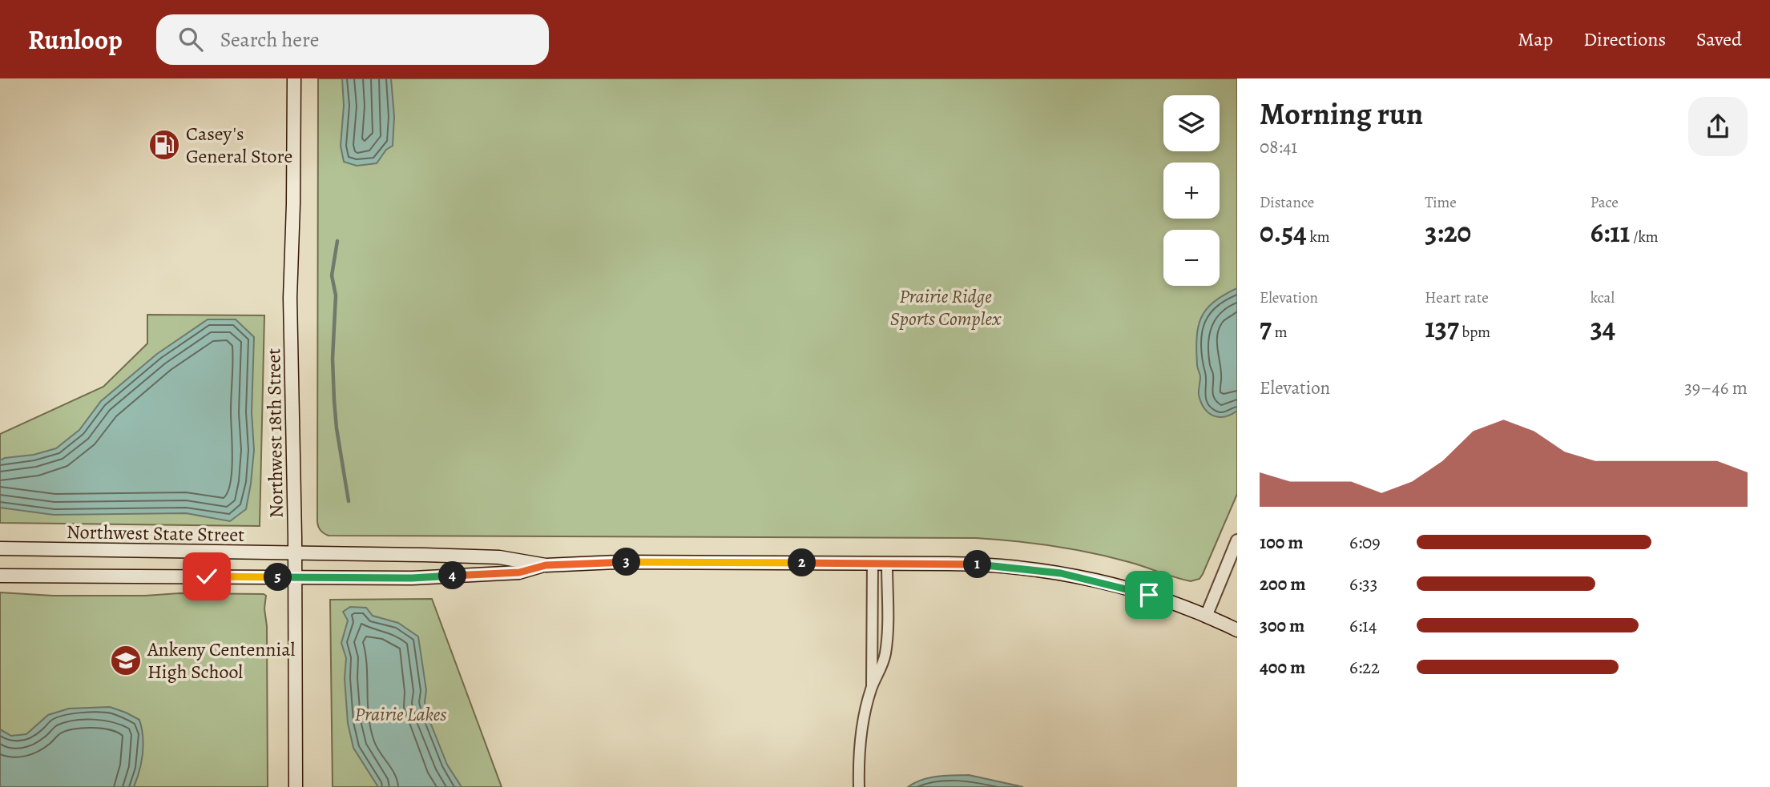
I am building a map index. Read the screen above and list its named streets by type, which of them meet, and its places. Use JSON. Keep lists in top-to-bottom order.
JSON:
{
  "streets": {
    "main road": ["Northwest 18th Street", "Northwest State Street"]
  },
  "crossings": [
    ["Northwest 18th Street", "Northwest State Street"]
  ],
  "parks": ["Prairie Ridge Sports Complex", "Prairie Lakes"],
  "places": {
    "fuel station": ["Casey's General Store"],
    "school or university": ["Ankeny Centennial High School"]
  },
  "page": {
    "header": "Runloop",
    "search": "Search here",
    "nav": ["Map", "Directions", "Saved"],
    "heading": ["Morning run", "08:41"],
    "map_buttons": ["+", "−"],
    "stats": [
      ["Distance", "0.54 km"],
      ["Time", "3:20"],
      ["Pace", "6:11 /km"],
      ["Elevation", "7 m"],
      ["Heart rate", "137 bpm"],
      ["kcal", "34"]
    ],
    "chart": ["Elevation", "39–46 m"],
    "list": [
      {
        "name": "100 m",
        "note": "6:09"
      },
      {
        "name": "200 m",
        "note": "6:33"
      },
      {
        "name": "300 m",
        "note": "6:14"
      },
      {
        "name": "400 m",
        "note": "6:22"
      }
    ],
    "pins": [
      "3",
      "2",
      "1",
      "4",
      "5"
    ]
  }
}
